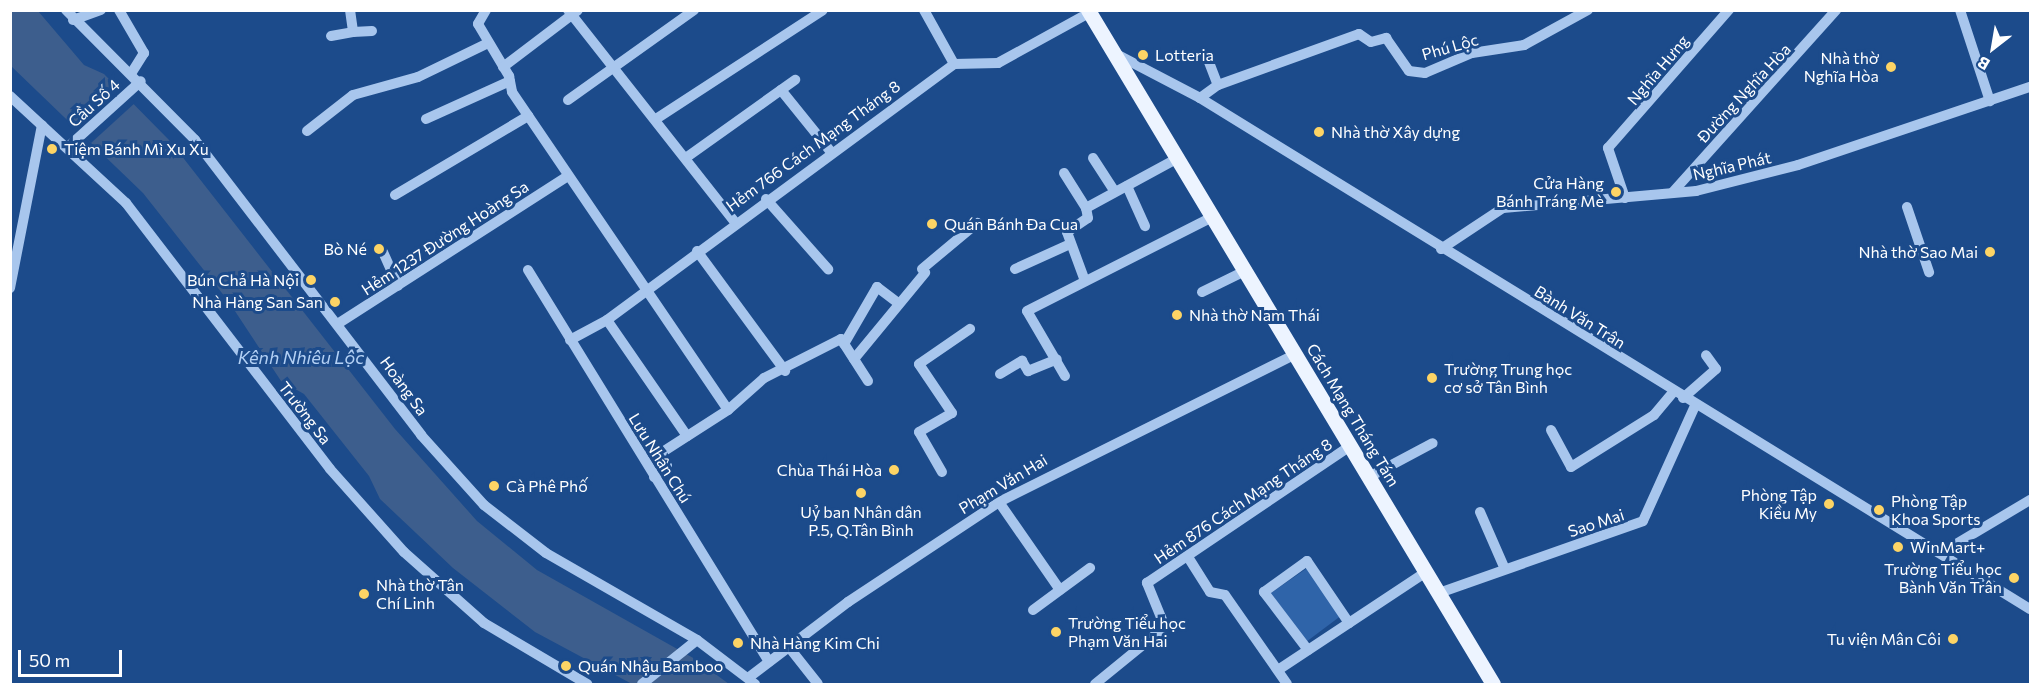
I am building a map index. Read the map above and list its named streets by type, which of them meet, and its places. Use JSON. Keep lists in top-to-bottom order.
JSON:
{
  "streets": {
    "main road": ["Cách Mạng Tháng Tám"],
    "street": [
      "Phú Lộc",
      "Nghĩa Hưng",
      "Đường Nghĩa Hòa",
      "Cầu Số 4",
      "Hẻm 766 Cách Mạng Tháng 8",
      "Nghĩa Phát",
      "Hẻm 1237 Đường Hoàng Sa",
      "Bành Văn Trân",
      "Hoàng Sa",
      "Trường Sa",
      "Lưu Nhân Chú",
      "Phạm Văn Hai",
      "Hẻm 876 Cách Mạng Tháng 8",
      "Sao Mai"
    ]
  },
  "crossings": [
    ["Phú Lộc", "Bành Văn Trân"],
    ["Nghĩa Hưng", "Nghĩa Phát"],
    ["Đường Nghĩa Hòa", "Nghĩa Phát"],
    ["Cầu Số 4", "Hoàng Sa"],
    ["Cầu Số 4", "Trường Sa"],
    ["Hẻm 766 Cách Mạng Tháng 8", "Lưu Nhân Chú"],
    ["Nghĩa Phát", "Bành Văn Trân"],
    ["Hẻm 1237 Đường Hoàng Sa", "Hoàng Sa"],
    ["Bành Văn Trân", "Cách Mạng Tháng Tám"],
    ["Bành Văn Trân", "Sao Mai"],
    ["Hoàng Sa", "Phạm Văn Hai"],
    ["Cách Mạng Tháng Tám", "Phạm Văn Hai"],
    ["Cách Mạng Tháng Tám", "Hẻm 876 Cách Mạng Tháng 8"],
    ["Cách Mạng Tháng Tám", "Sao Mai"],
    ["Lưu Nhân Chú", "Phạm Văn Hai"]
  ],
  "water": ["Kênh Nhiêu Lộc"],
  "places": [
    "Lotteria",
    "Nhà thờ Nghĩa Hòa",
    "Nhà thờ Xây dựng",
    "Tiệm Bánh Mì Xu Xu",
    "Cửa Hàng Bánh Tráng Mè",
    "Quán Bánh Đa Cua",
    "Bò Né",
    "Nhà thờ Sao Mai",
    "Bún Chả Hà Nội",
    "Nhà Hàng San San",
    "Nhà thờ Nam Thái",
    "Trường Trung học cơ sở Tân Bình",
    "Chùa Thái Hòa",
    "Cà Phê Phố",
    "Uỷ ban Nhân dân P.5, Q.Tân Bình",
    "Phòng Tập Kiều My",
    "Phòng Tập Khoa Sports",
    "WinMart+",
    "Trường Tiểu học Bành Văn Trân",
    "Nhà thờ Tân Chí Linh",
    "Trường Tiểu học Phạm Văn Hai",
    "Tu viện Mân Côi",
    "Nhà Hàng Kim Chi",
    "Quán Nhậu Bamboo"
  ],
  "scale_bar": "50 m",
  "north": "bottom left"
}
